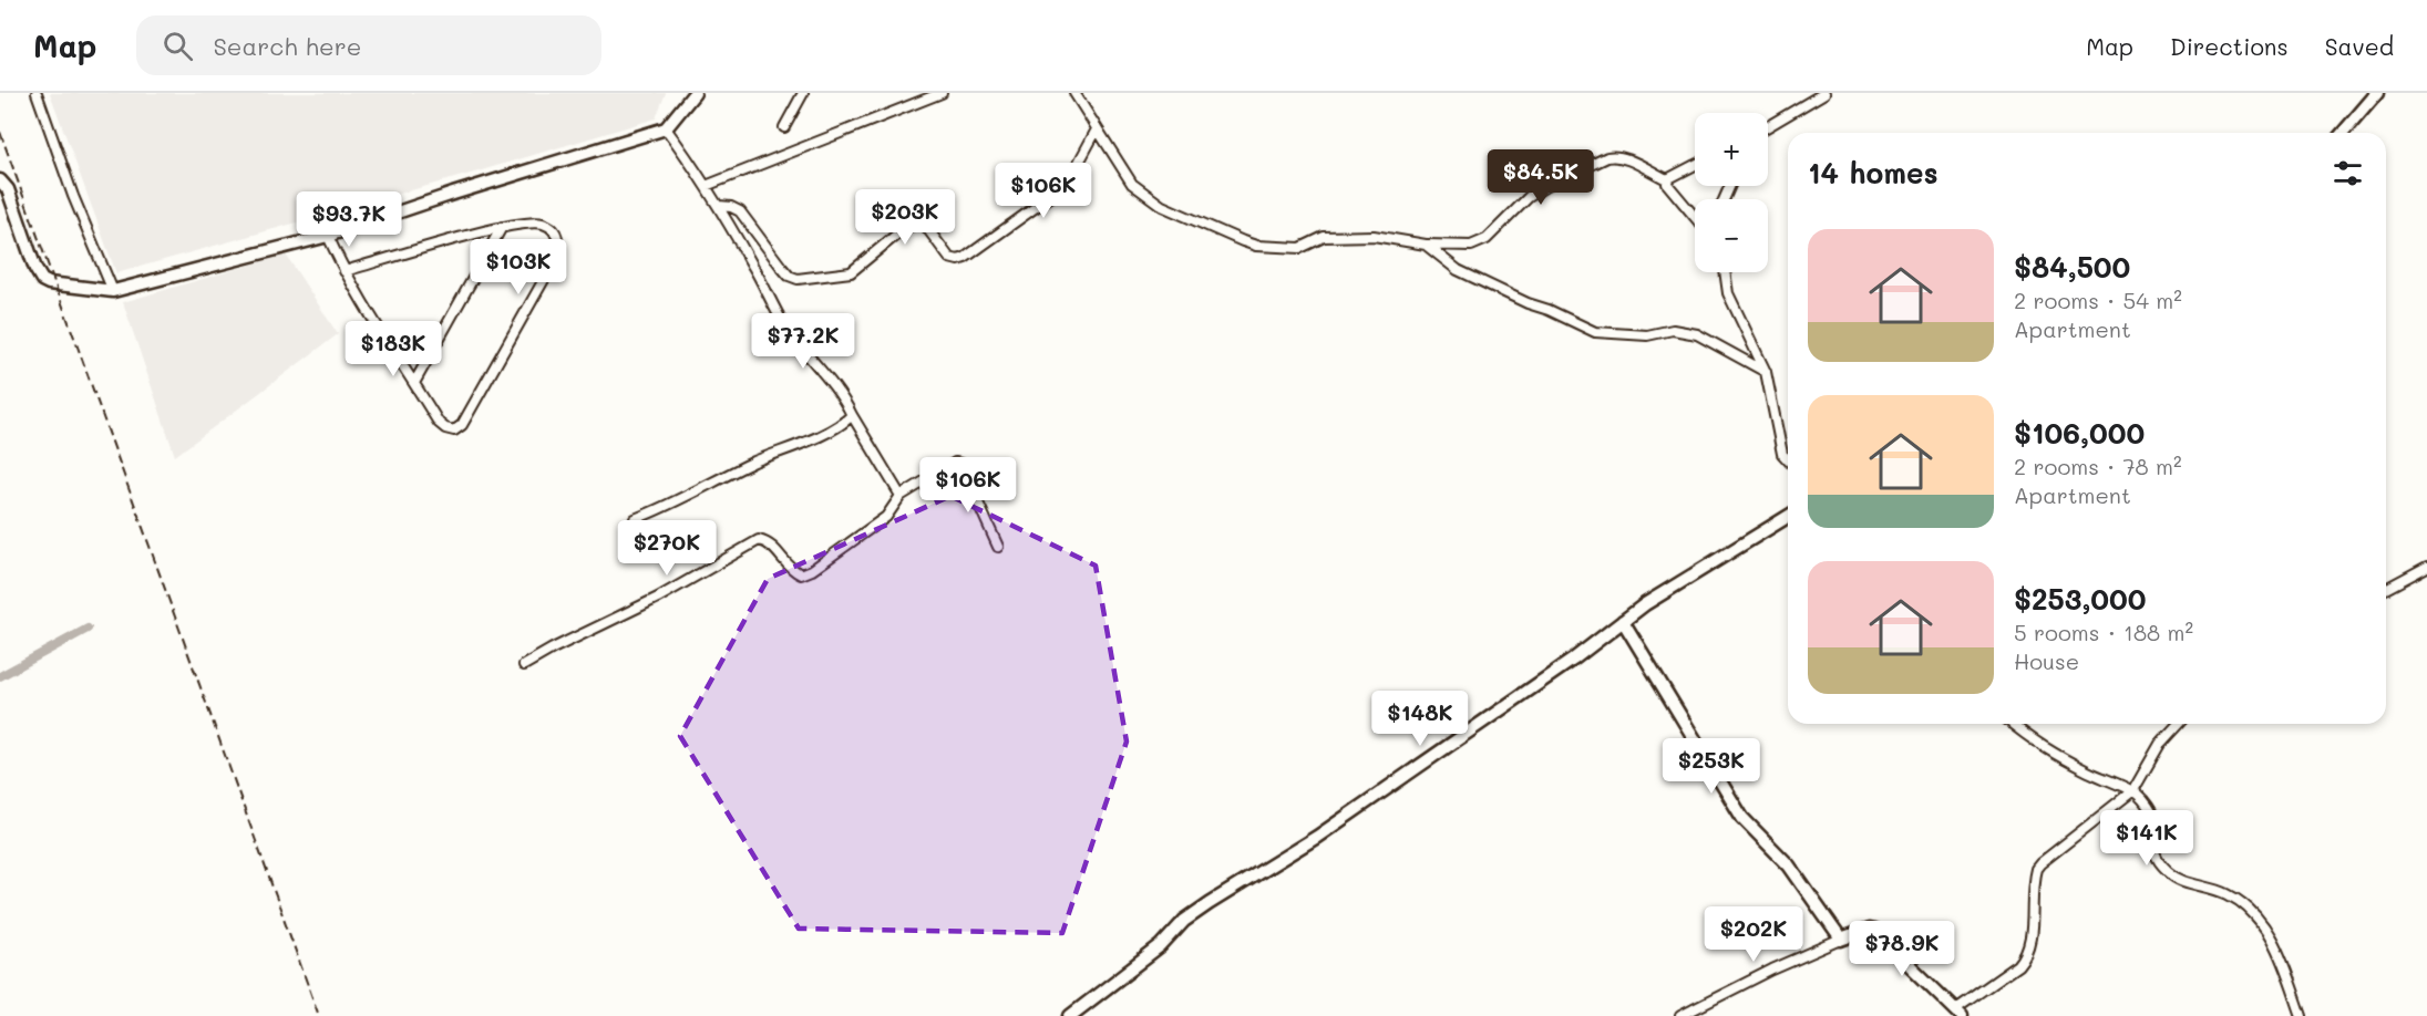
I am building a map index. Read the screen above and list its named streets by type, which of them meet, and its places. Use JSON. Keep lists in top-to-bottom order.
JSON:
{
  "page": {
    "header": "Map",
    "search": "Search here",
    "nav": ["Map", "Directions", "Saved"],
    "map_buttons": ["+", "−"],
    "heading": "14 homes",
    "price": [
      "$84.5K",
      "$106K",
      "$203K",
      "$93.7K",
      "$103K",
      "$77.2K",
      "$183K",
      "$106K",
      "$270K",
      "$148K",
      "$253K",
      "$141K",
      "$202K",
      "$78.9K"
    ],
    "list": [
      {
        "name": "$84,500",
        "note": "2 rooms · 54 m² · Apartment"
      },
      {
        "name": "$106,000",
        "note": "2 rooms · 78 m² · Apartment"
      },
      {
        "name": "$253,000",
        "note": "5 rooms · 188 m² · House"
      }
    ]
  }
}
